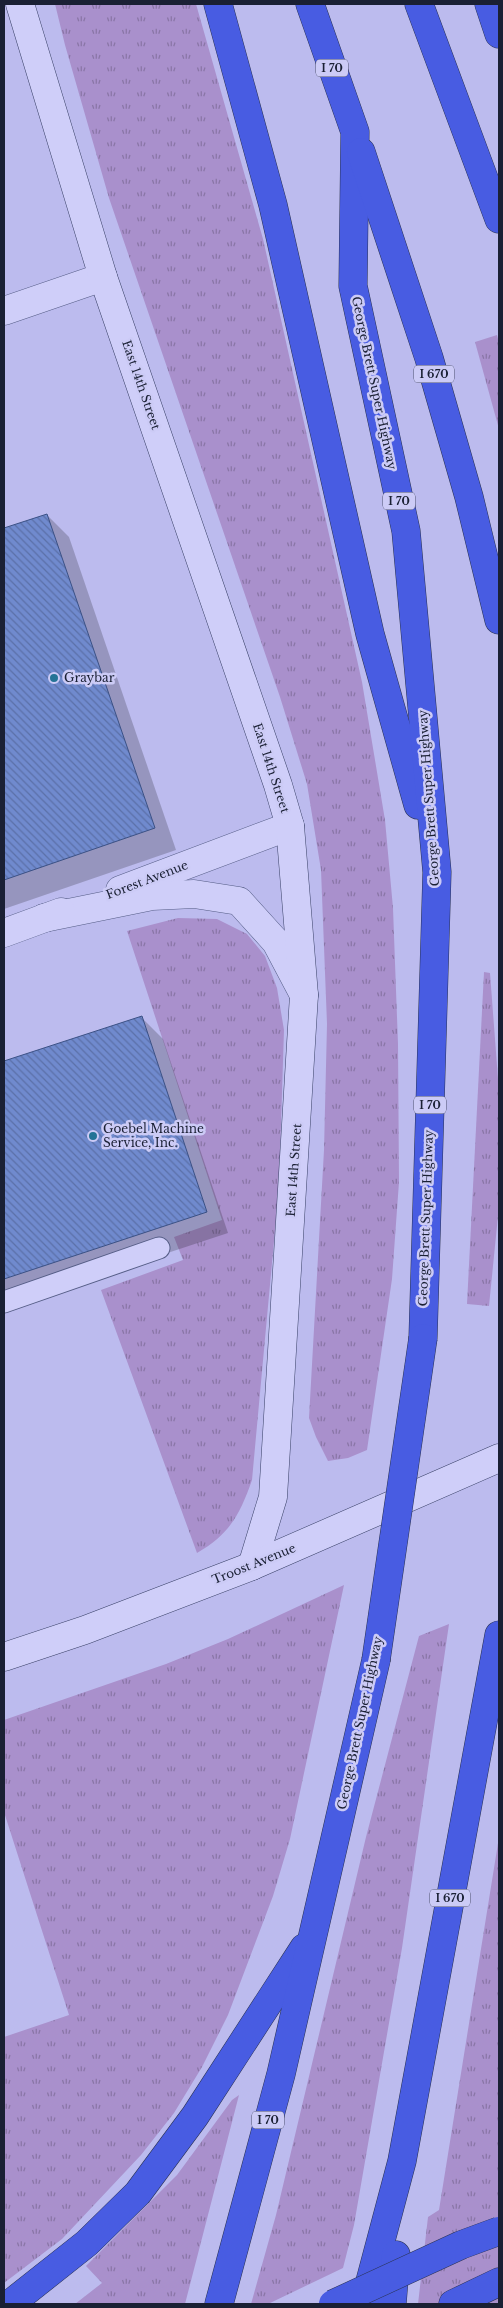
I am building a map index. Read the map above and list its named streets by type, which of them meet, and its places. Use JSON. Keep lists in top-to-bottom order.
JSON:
{
  "streets": {
    "highway": ["I 70", "I 670", "George Brett Super Highway"],
    "street": ["East 14th Street", "Forest Avenue", "Troost Avenue"]
  },
  "crossings": [
    ["I 670", "George Brett Super Highway"],
    ["East 14th Street", "Forest Avenue"],
    ["East 14th Street", "Troost Avenue"]
  ],
  "places": ["Graybar", "Goebel Machine Service, Inc."]
}
